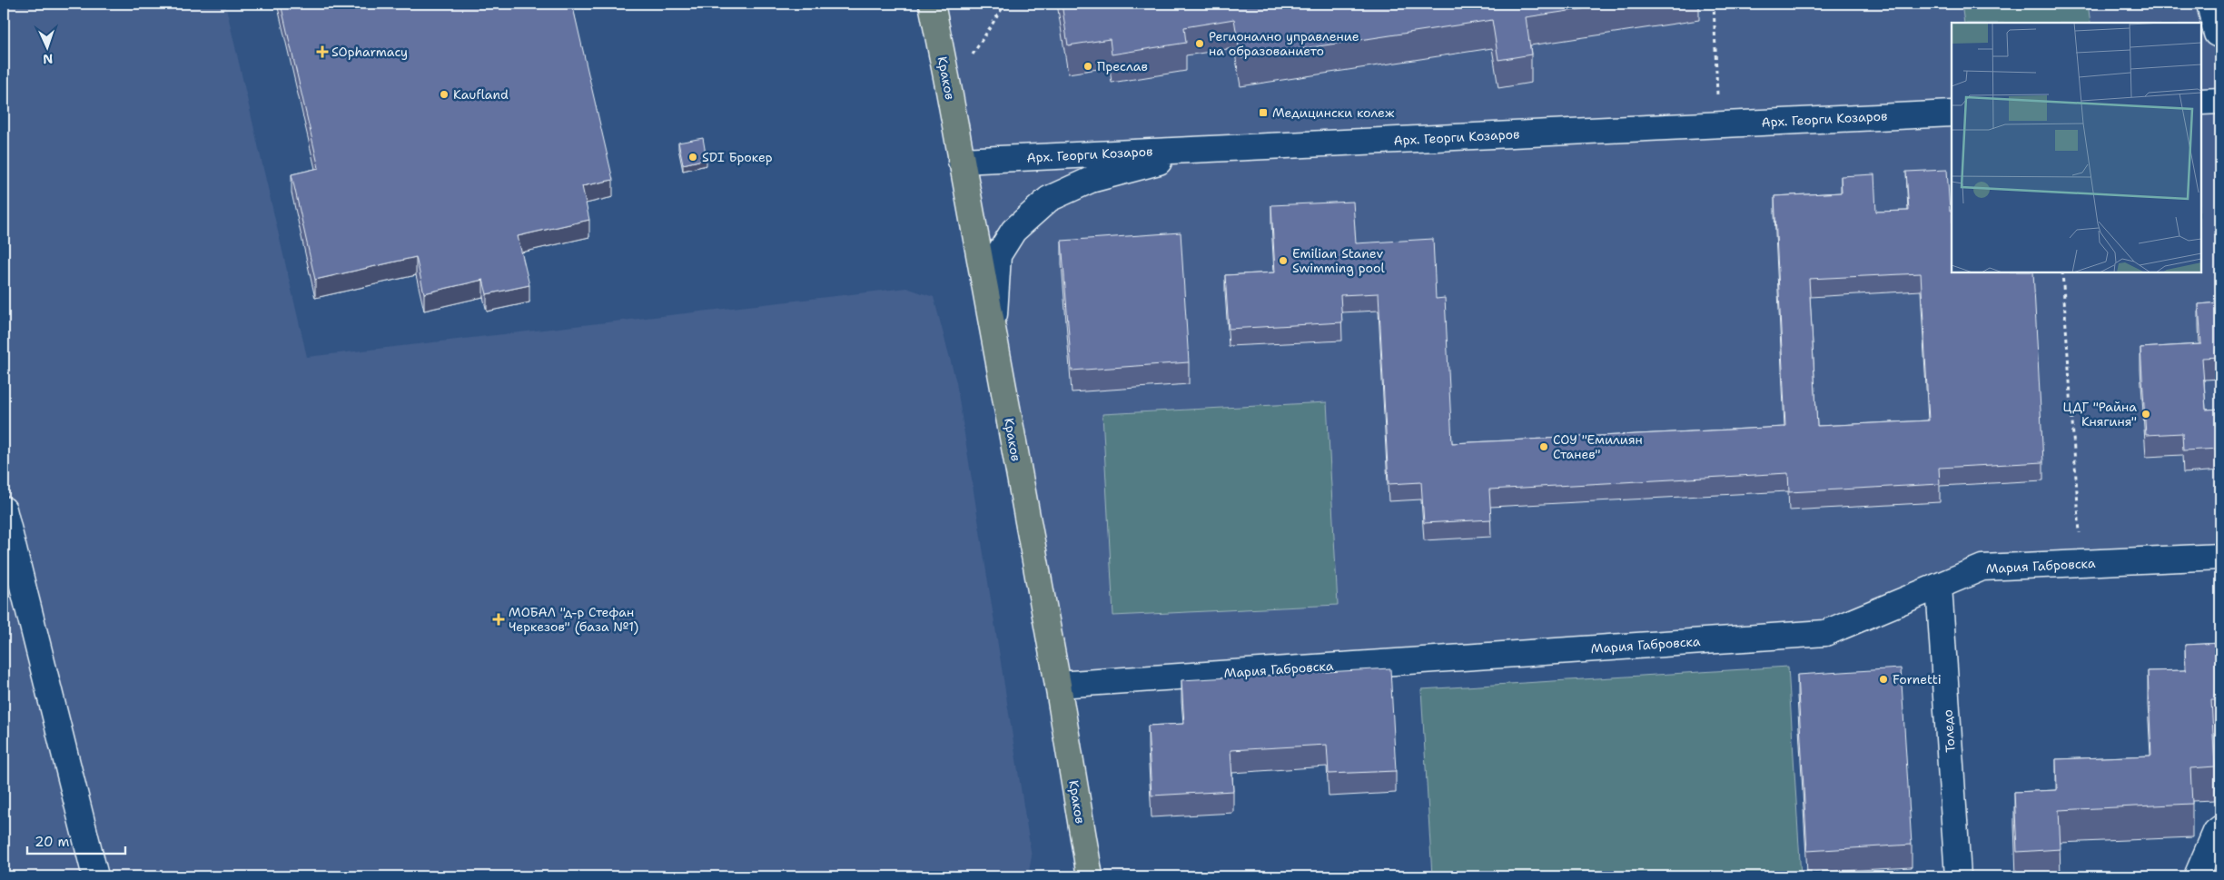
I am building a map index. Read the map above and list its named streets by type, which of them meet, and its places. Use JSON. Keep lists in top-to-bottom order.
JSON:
{
  "streets": {
    "main road": ["Краков"],
    "street": ["Арх. Георги Козаров", "Мария Габровска", "Толедо"]
  },
  "crossings": [
    ["Краков", "Арх. Георги Козаров"],
    ["Краков", "Мария Габровска"],
    ["Мария Габровска", "Толедо"]
  ],
  "places": {
    "other": [
      "Регионално управление на образованието",
      "Преслав",
      "Kaufland",
      "SDI Брокер",
      "Emilian Stanev Swimming pool",
      "ЦДГ \"Райна Княгиня\"",
      "СОУ \"Емилиян Станев\"",
      "Fornetti"
    ],
    "health": ["SOpharmacy", "МОБАЛ \"д-р Стефан Черкезов\" (база №1)"],
    "transit": ["Медицински колеж"]
  },
  "scale_bar": "20 m",
  "north": "bottom"
}
